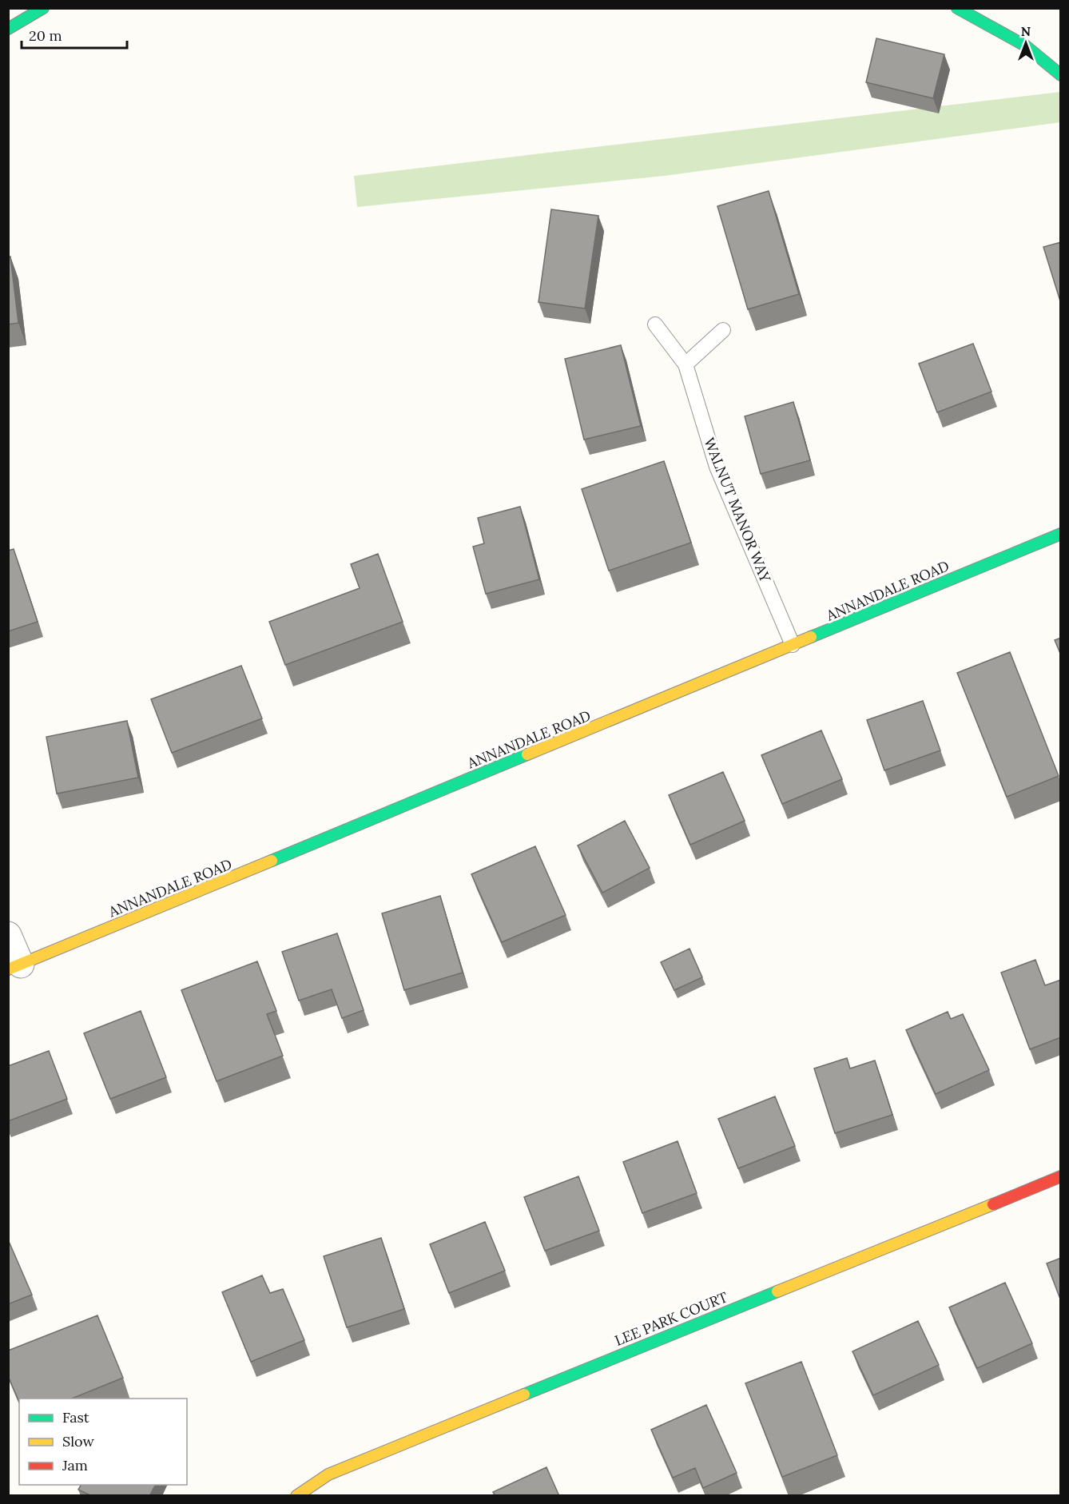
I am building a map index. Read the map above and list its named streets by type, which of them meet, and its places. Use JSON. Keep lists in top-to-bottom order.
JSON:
{
  "streets": {
    "main road": ["ANNANDALE ROAD", "LEE PARK COURT"],
    "lane": ["WALNUT MANOR WAY"]
  },
  "crossings": [
    ["WALNUT MANOR WAY", "ANNANDALE ROAD"]
  ],
  "legend": ["Fast", "Slow", "Jam"],
  "scale_bar": "20 m",
  "north": "top"
}
